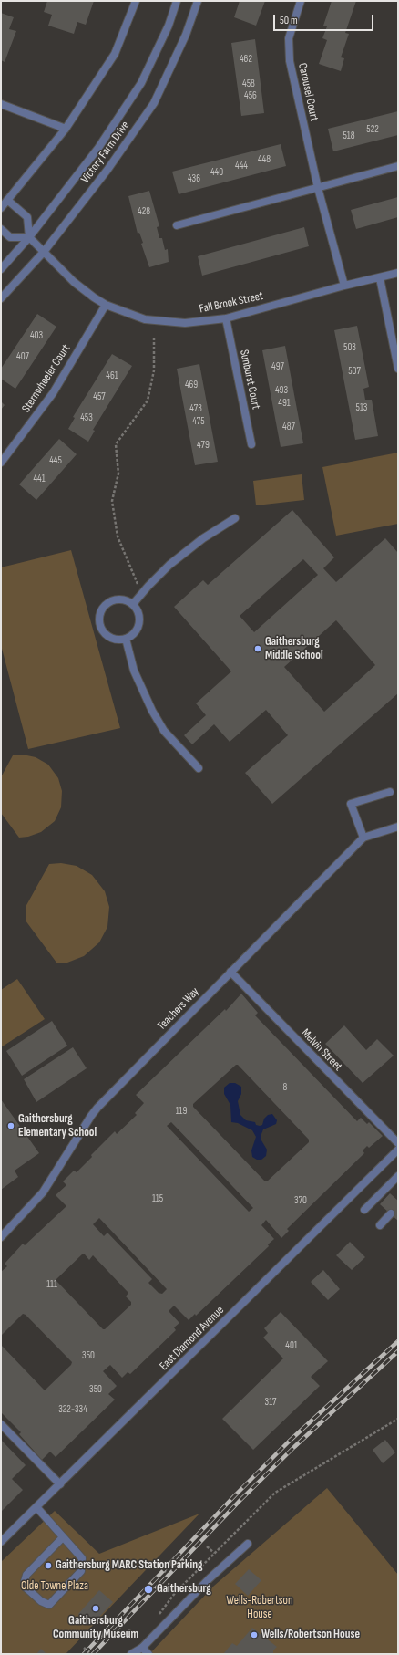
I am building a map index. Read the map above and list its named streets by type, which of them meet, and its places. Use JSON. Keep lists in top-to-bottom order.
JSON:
{
  "streets": {
    "street": [
      "Carousel Court",
      "Victory Farm Drive",
      "Fall Brook Street",
      "Sternwheeler Court",
      "Sunburst Court",
      "Teachers Way",
      "Melvin Street",
      "East Diamond Avenue"
    ]
  },
  "crossings": [
    ["Carousel Court", "Fall Brook Street"],
    ["Victory Farm Drive", "Fall Brook Street"],
    ["Fall Brook Street", "Sternwheeler Court"],
    ["Fall Brook Street", "Sunburst Court"],
    ["Teachers Way", "Melvin Street"]
  ],
  "parks": ["Olde Towne Plaza", "Wells-Robertson House"],
  "places": [
    "Gaithersburg Middle School",
    "Gaithersburg Elementary School",
    "Gaithersburg MARC Station Parking",
    "Gaithersburg",
    "Gaithersburg Community Museum",
    "Wells/Robertson House"
  ],
  "house_numbers": [
    "462",
    "458",
    "456",
    "522",
    "518",
    "448",
    "444",
    "440",
    "436",
    "428",
    "403",
    "503",
    "407",
    "497",
    "507",
    "461",
    "469",
    "493",
    "457",
    "491",
    "513",
    "473",
    "453",
    "475",
    "487",
    "479",
    "445",
    "441",
    "8",
    "119",
    "115",
    "370",
    "111",
    "401",
    "350",
    "350",
    "317",
    "322-334"
  ],
  "scale_bar": "50 m"
}
